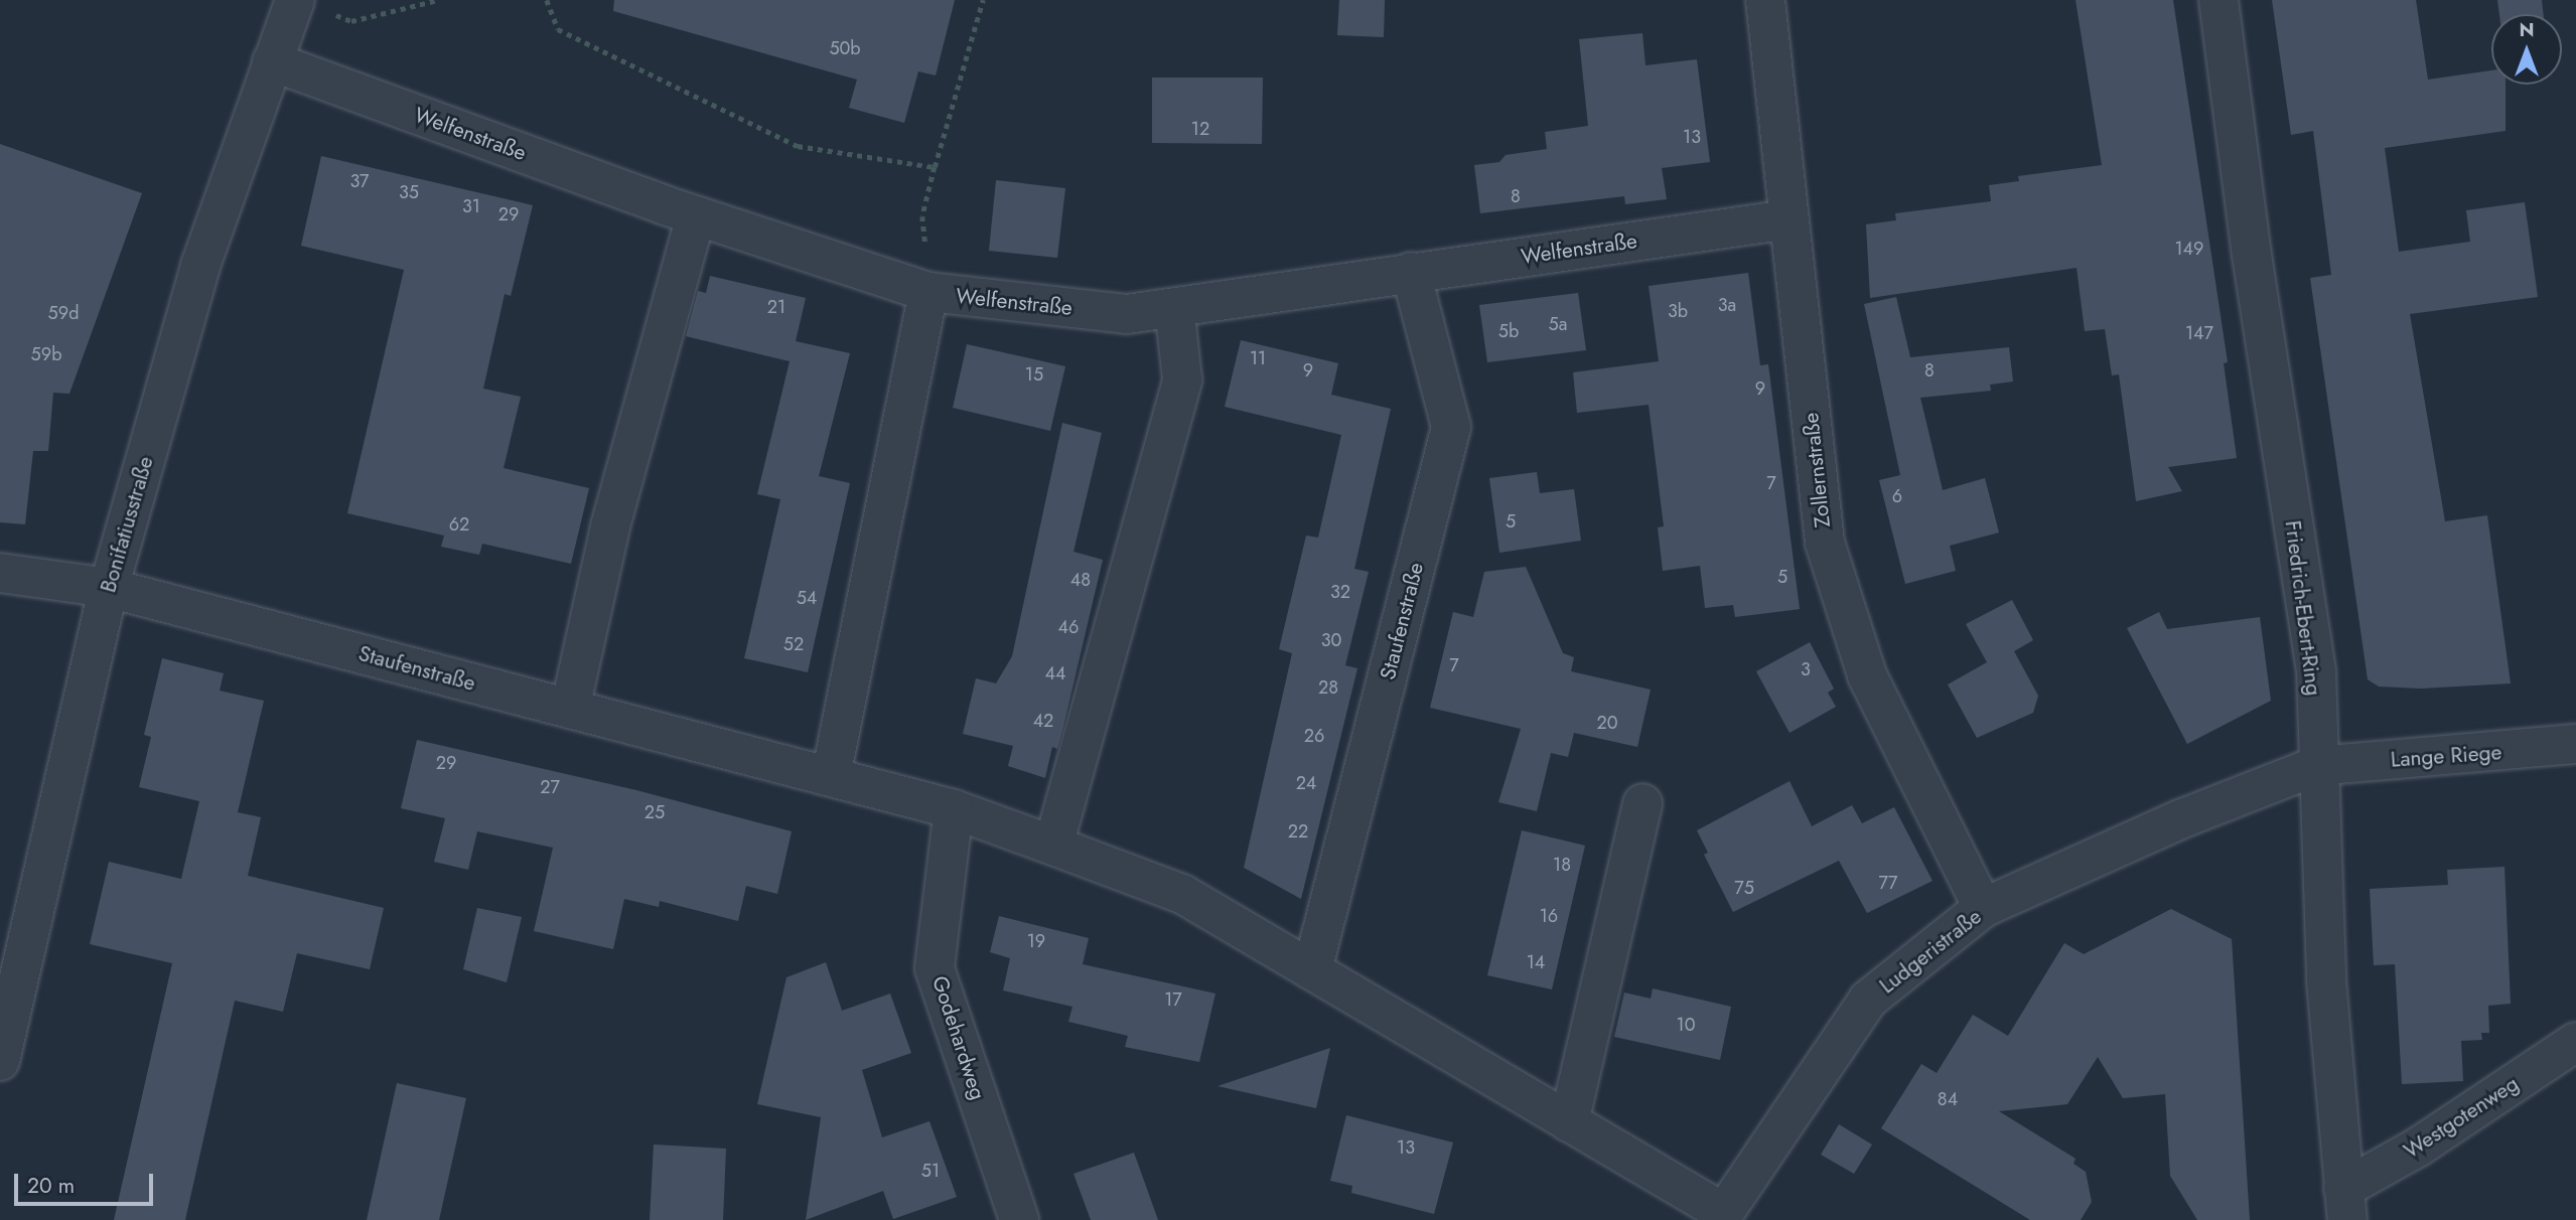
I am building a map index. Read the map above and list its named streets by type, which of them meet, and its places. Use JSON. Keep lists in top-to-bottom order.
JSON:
{
  "streets": {
    "street": [
      "Welfenstraße",
      "Zollernstraße",
      "Bonifatiusstraße",
      "Friedrich-Ebert-Ring",
      "Staufenstraße",
      "Lange Riege",
      "Ludgeristraße",
      "Godehardweg",
      "Westgotenweg"
    ]
  },
  "crossings": [
    ["Welfenstraße", "Zollernstraße"],
    ["Welfenstraße", "Bonifatiusstraße"],
    ["Welfenstraße", "Staufenstraße"],
    ["Zollernstraße", "Ludgeristraße"],
    ["Bonifatiusstraße", "Staufenstraße"],
    ["Friedrich-Ebert-Ring", "Lange Riege"],
    ["Friedrich-Ebert-Ring", "Ludgeristraße"],
    ["Friedrich-Ebert-Ring", "Westgotenweg"],
    ["Staufenstraße", "Ludgeristraße"],
    ["Staufenstraße", "Godehardweg"],
    ["Lange Riege", "Ludgeristraße"]
  ],
  "house_numbers": [
    "50b",
    "12",
    "13",
    "37",
    "35",
    "8",
    "31",
    "29",
    "149",
    "3a",
    "21",
    "3b",
    "59d",
    "5a",
    "5b",
    "147",
    "59b",
    "11",
    "9",
    "8",
    "15",
    "9",
    "7",
    "6",
    "5",
    "62",
    "5",
    "48",
    "32",
    "54",
    "46",
    "30",
    "52",
    "7",
    "3",
    "44",
    "28",
    "42",
    "20",
    "26",
    "29",
    "24",
    "27",
    "25",
    "22",
    "18",
    "77",
    "75",
    "16",
    "19",
    "14",
    "17",
    "10",
    "84",
    "13",
    "51"
  ],
  "scale_bar": "20 m",
  "north": "top"
}
